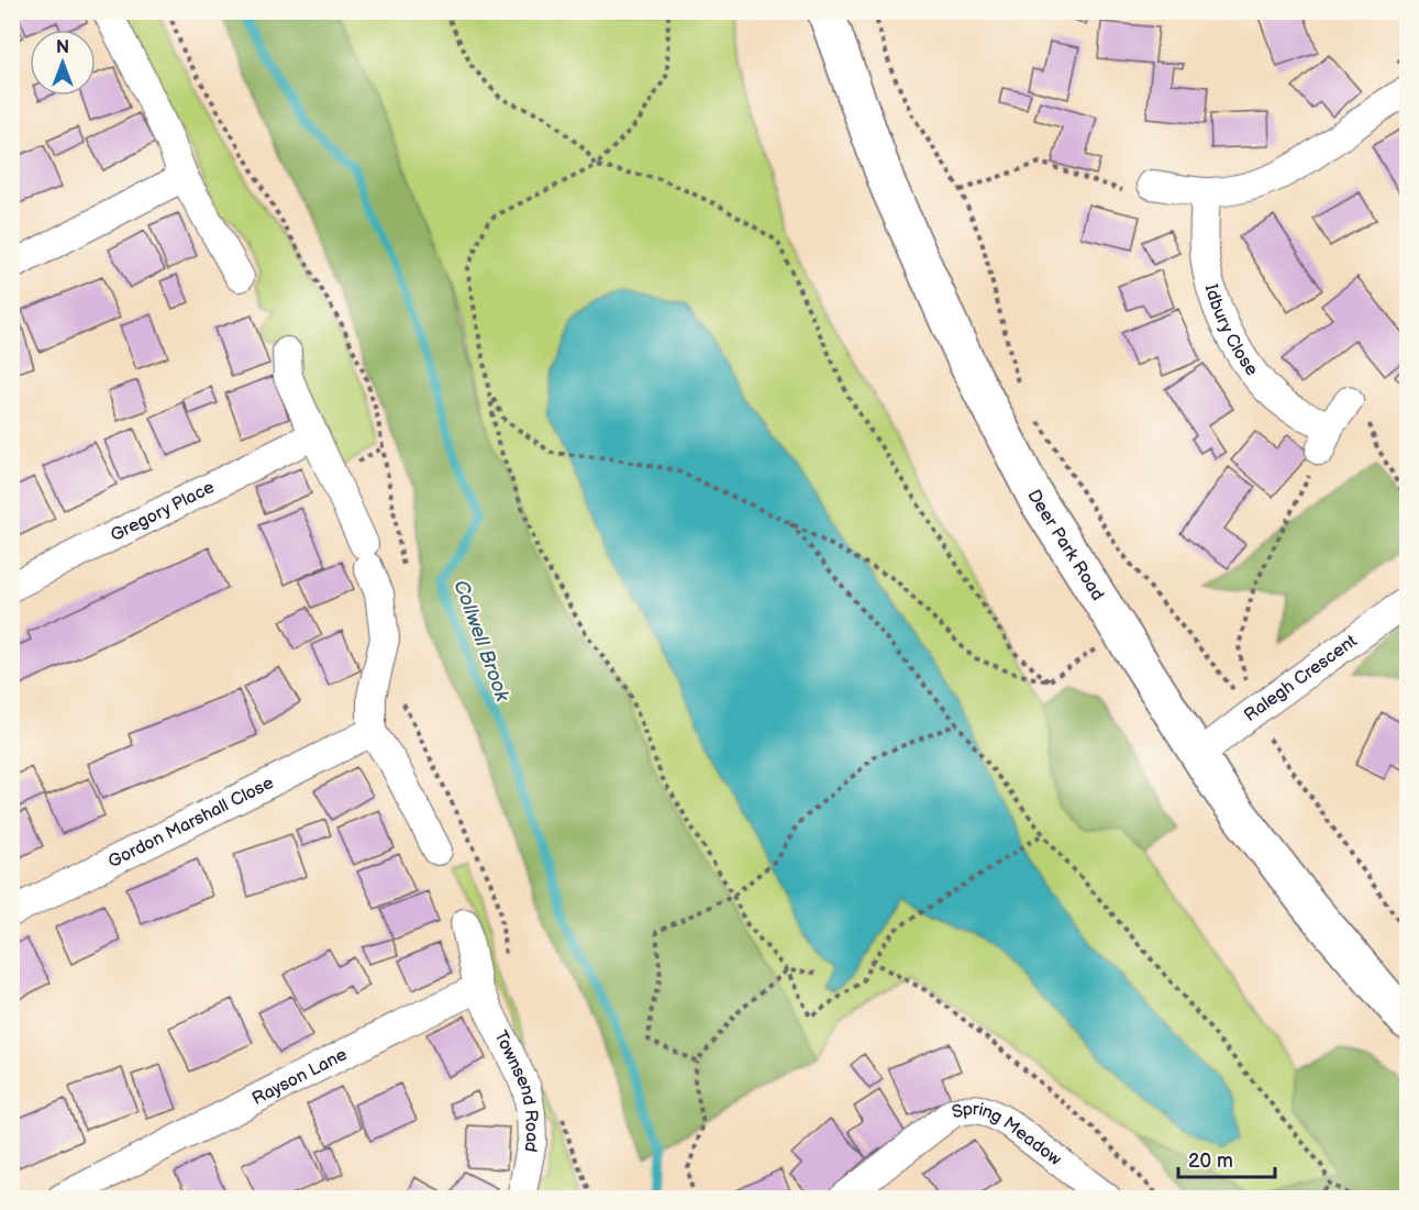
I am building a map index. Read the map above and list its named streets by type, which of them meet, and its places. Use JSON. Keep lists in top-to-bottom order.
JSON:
{
  "streets": {
    "street": [
      "Idbury Close",
      "Gregory Place",
      "Deer Park Road",
      "Ralegh Crescent",
      "Gordon Marshall Close",
      "Rayson Lane",
      "Townsend Road",
      "Spring Meadow"
    ]
  },
  "crossings": [
    ["Deer Park Road", "Ralegh Crescent"],
    ["Rayson Lane", "Townsend Road"]
  ],
  "water": ["Collwell Brook"],
  "scale_bar": "20 m",
  "north": "top"
}
